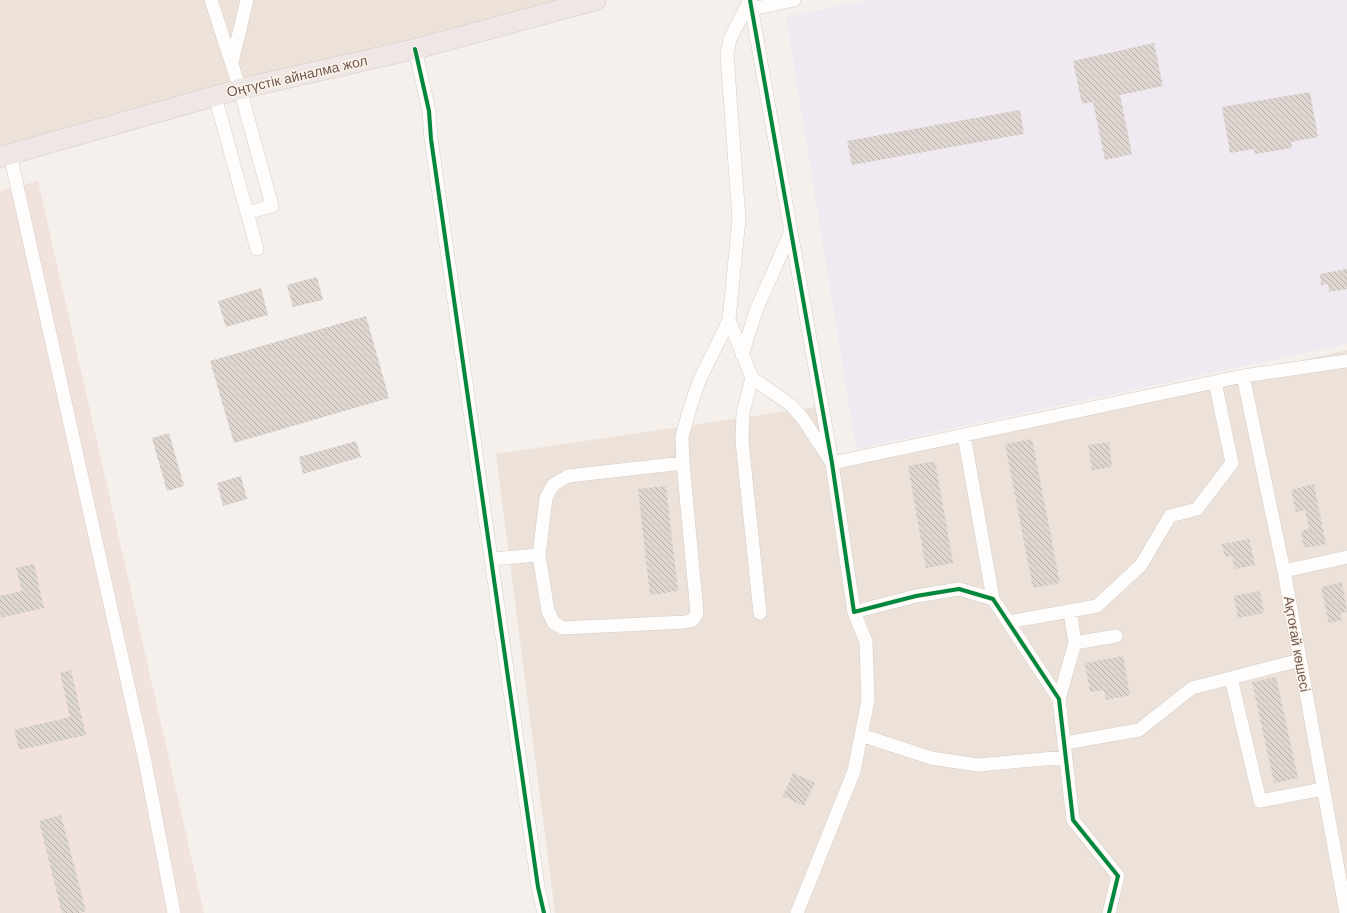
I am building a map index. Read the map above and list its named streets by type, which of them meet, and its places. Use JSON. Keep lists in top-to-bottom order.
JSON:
{
  "streets": {
    "highway": ["Оңтүстік айналма жол"],
    "street": ["Ақтоғай көшесі"]
  }
}
